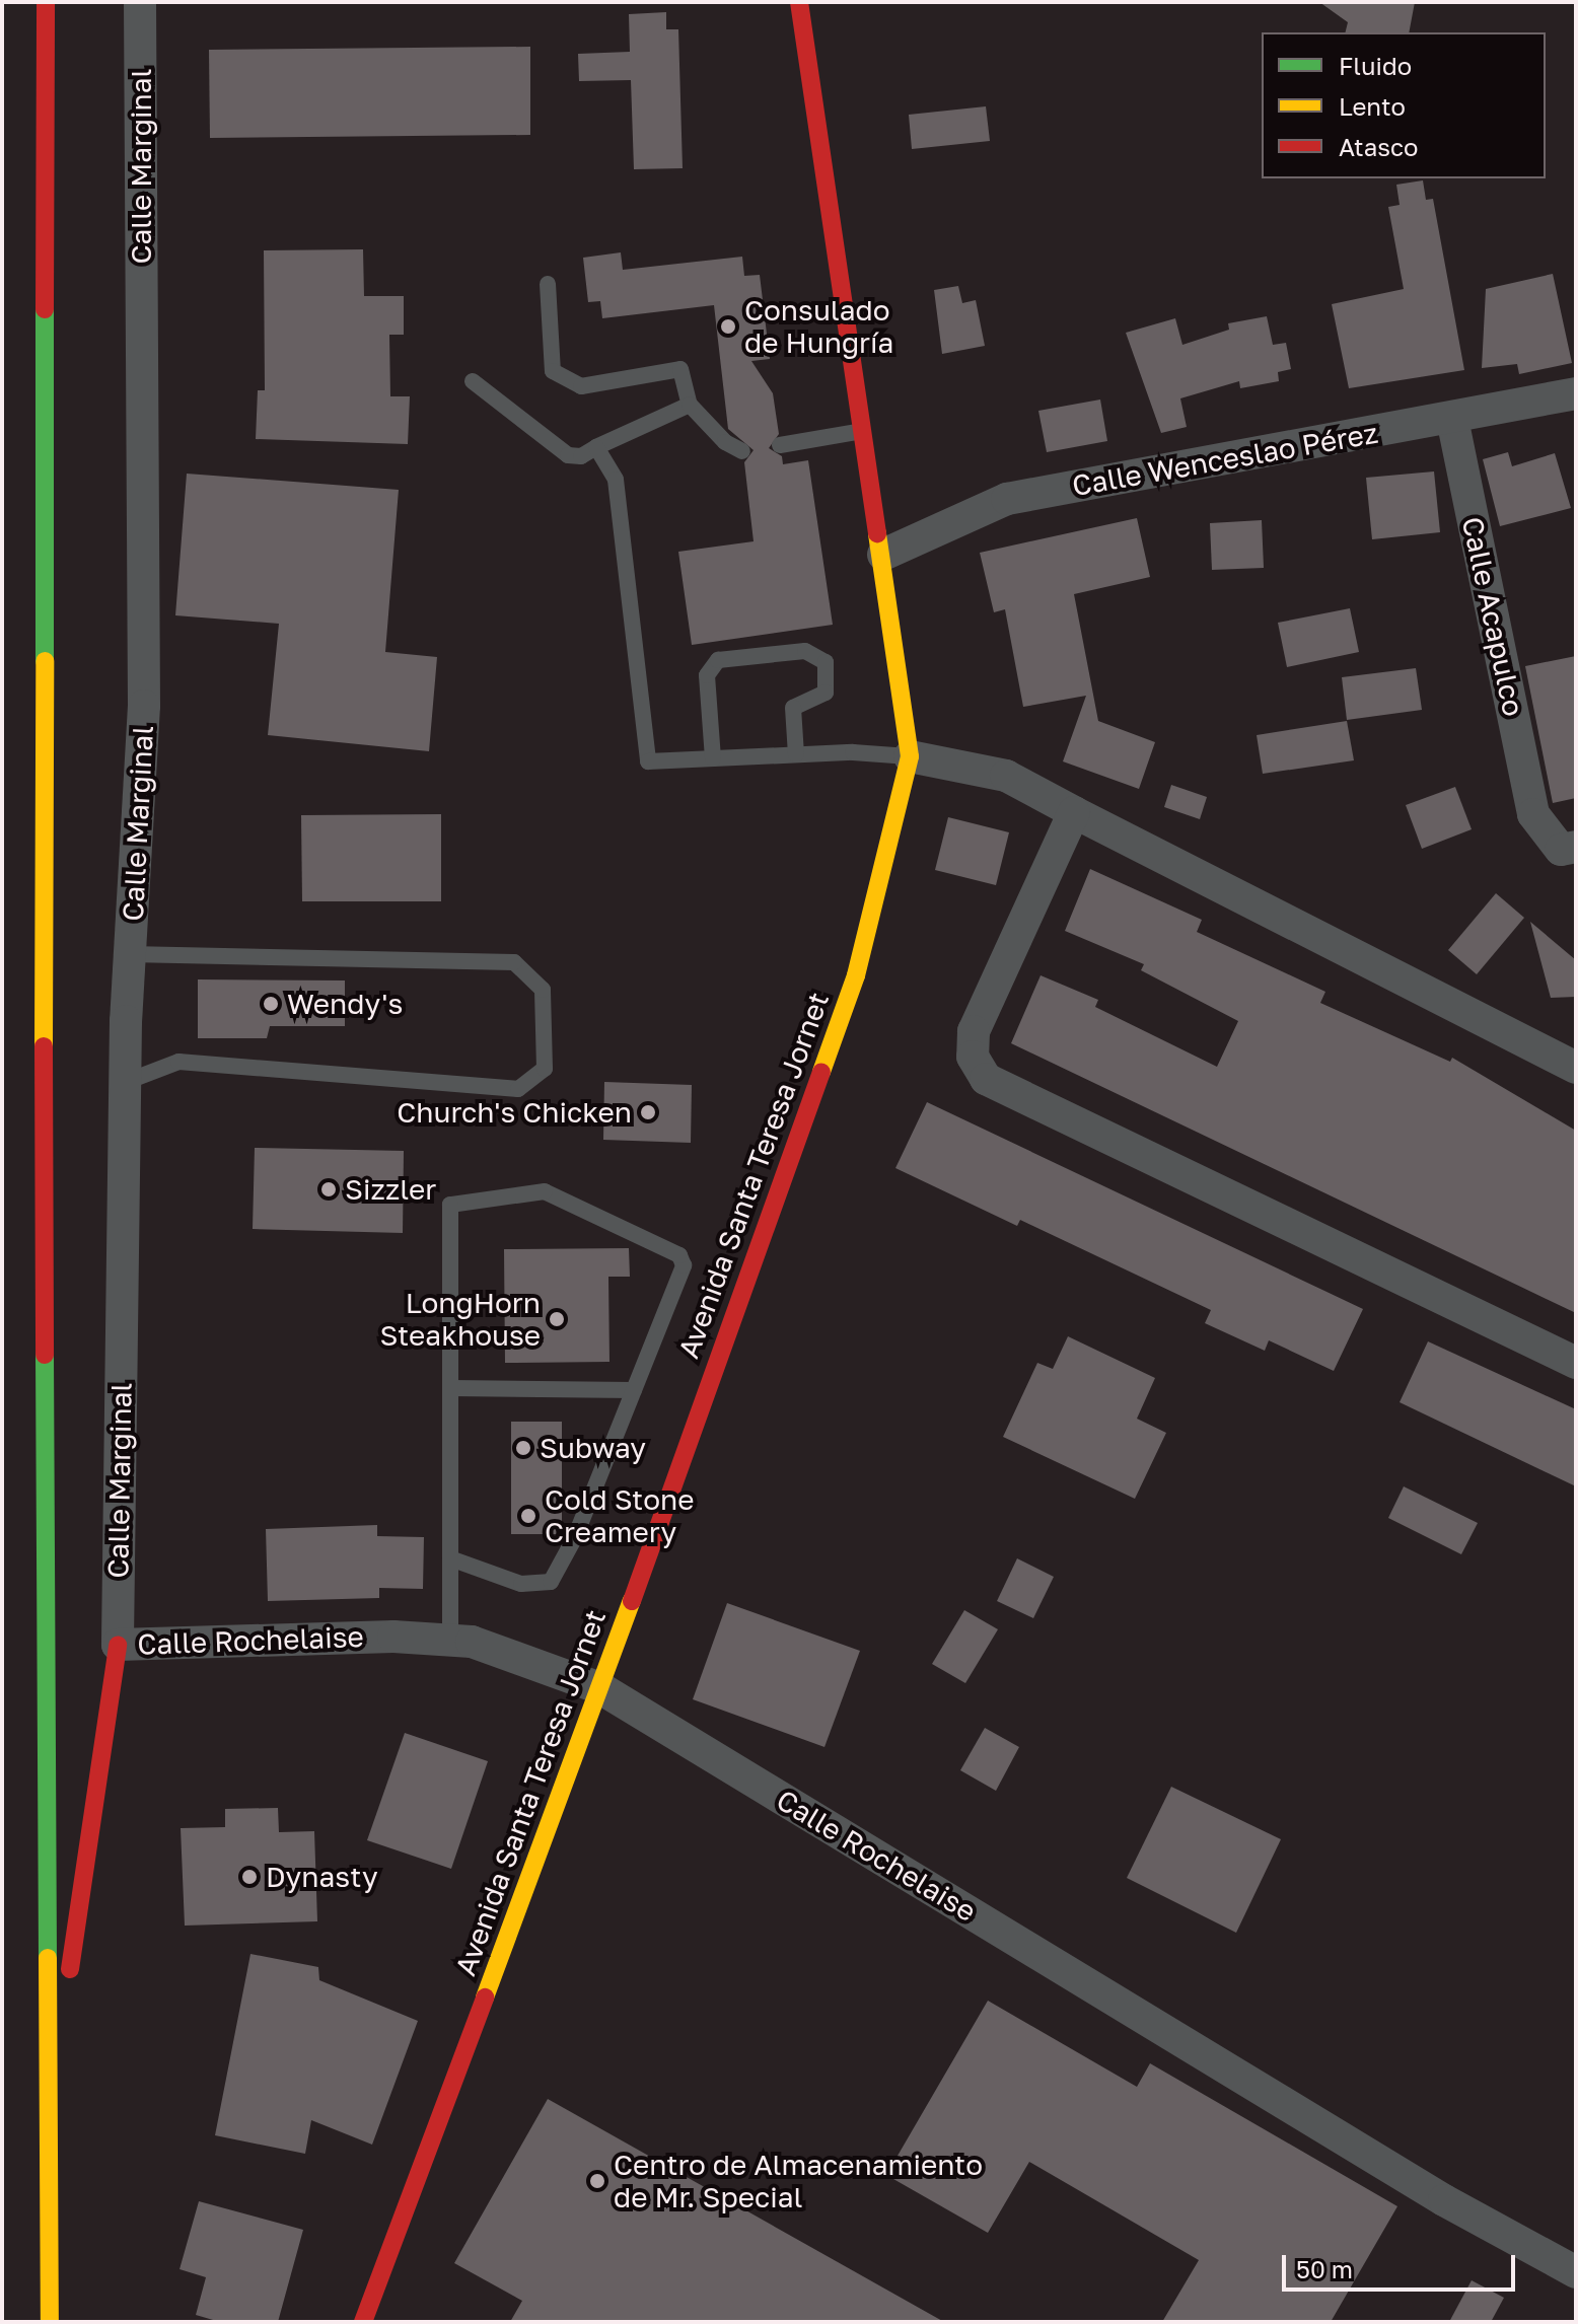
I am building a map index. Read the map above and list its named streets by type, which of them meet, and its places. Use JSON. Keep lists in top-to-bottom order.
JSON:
{
  "streets": {
    "main road": ["Avenida Santa Teresa Jornet"],
    "street": [
      "Calle Marginal",
      "Calle Wenceslao Pérez",
      "Calle Acapulco",
      "Calle Rochelaise"
    ]
  },
  "crossings": [
    ["Calle Marginal", "Calle Rochelaise"],
    ["Calle Wenceslao Pérez", "Calle Acapulco"],
    ["Calle Wenceslao Pérez", "Avenida Santa Teresa Jornet"],
    ["Avenida Santa Teresa Jornet", "Calle Rochelaise"]
  ],
  "places": [
    "Consulado de Hungría",
    "Wendy's",
    "Church's Chicken",
    "Sizzler",
    "LongHorn Steakhouse",
    "Subway",
    "Cold Stone Creamery",
    "Dynasty",
    "Centro de Almacenamiento de Mr. Special"
  ],
  "legend": ["Fluido", "Lento", "Atasco"],
  "scale_bar": "50 m"
}
